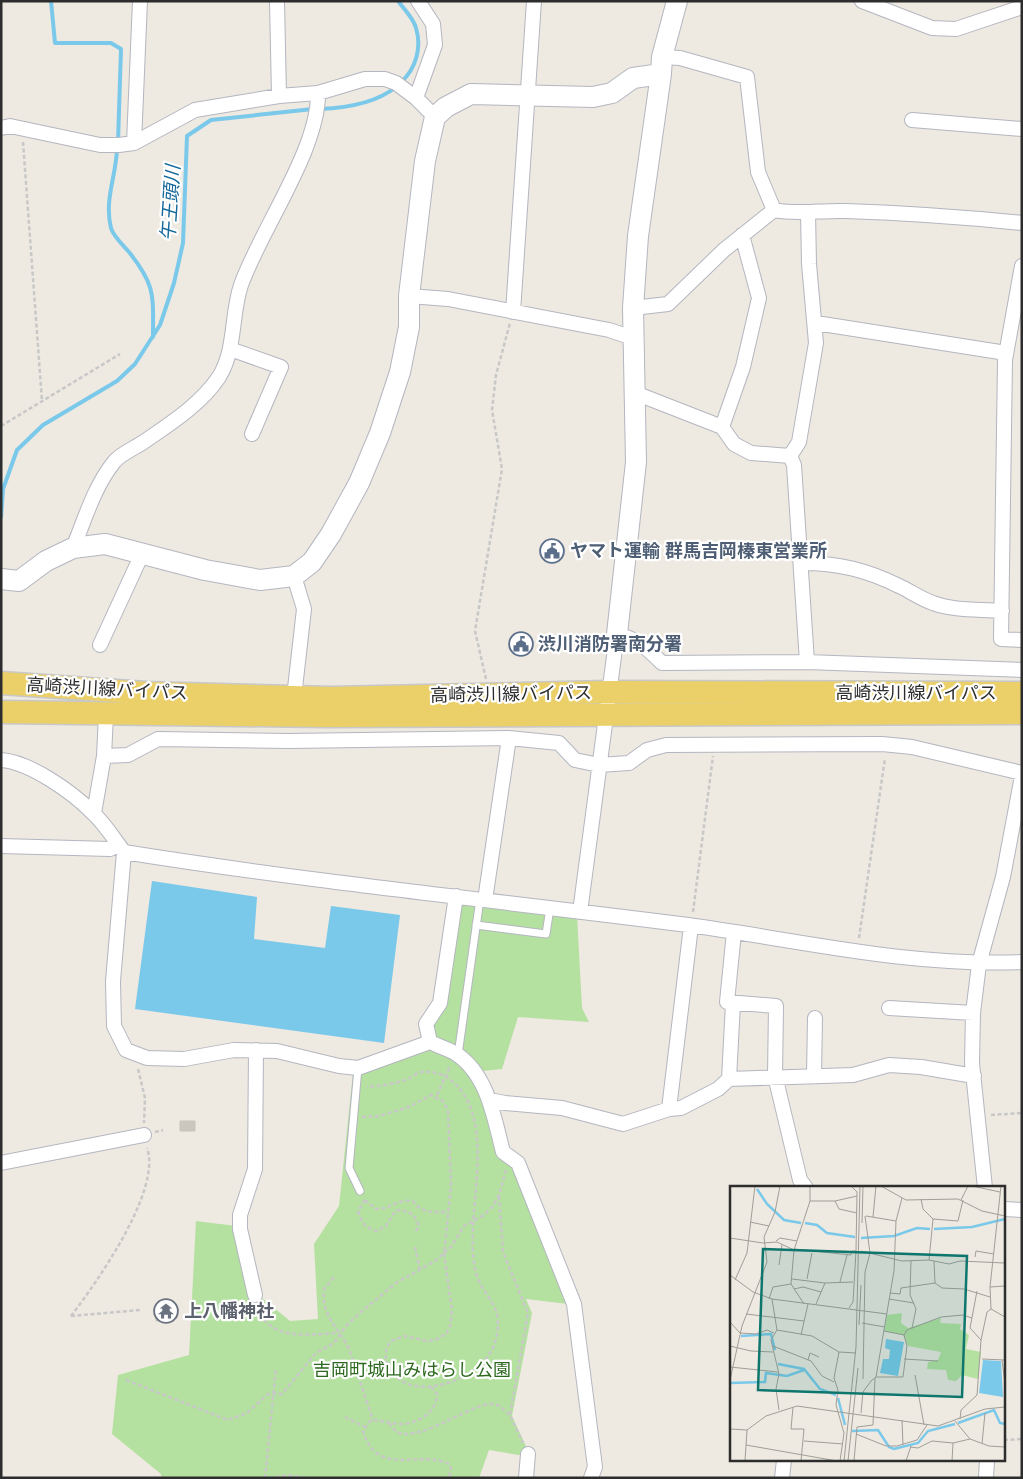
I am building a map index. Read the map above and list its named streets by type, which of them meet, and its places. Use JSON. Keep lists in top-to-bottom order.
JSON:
{
  "streets": {
    "main road": ["高崎渋川線バイパス"]
  },
  "water": ["午王頭川"],
  "parks": ["吉岡町城山みはらし公園"],
  "places": {
    "public building": ["ヤマト運輸 群馬吉岡榛東営業所", "渋川消防署南分署"],
    "temple": ["上八幡神社"]
  }
}
